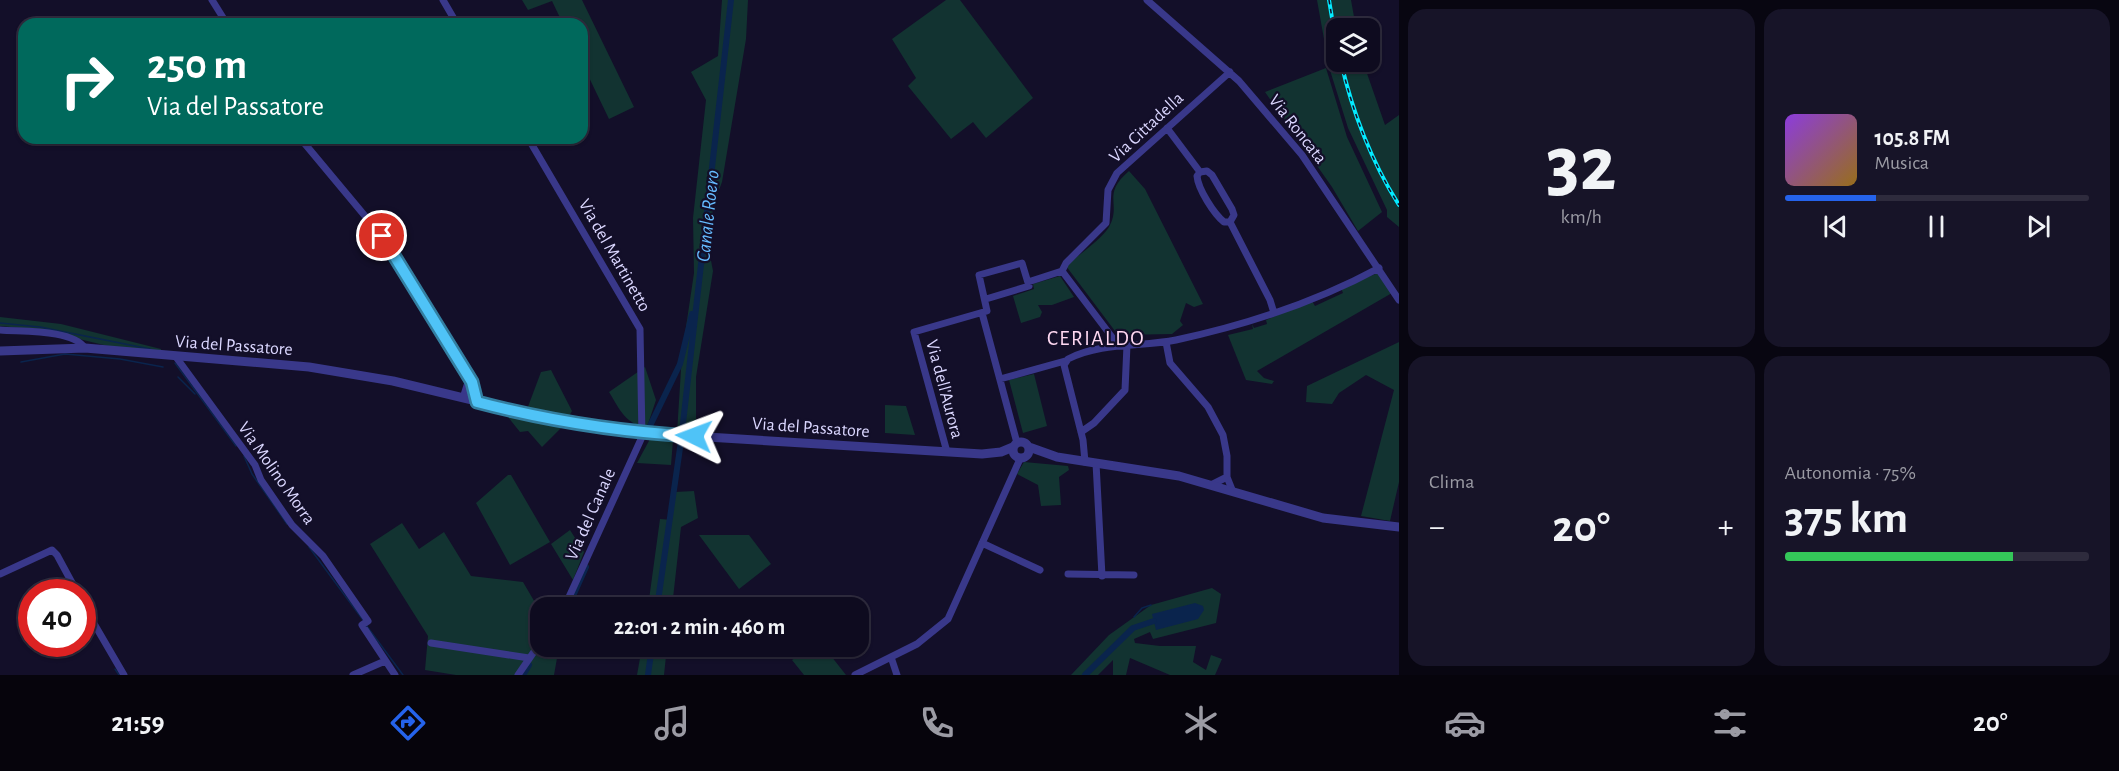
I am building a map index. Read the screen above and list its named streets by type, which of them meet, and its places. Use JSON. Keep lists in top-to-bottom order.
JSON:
{
  "streets": {
    "street": [
      "Via Cittadella",
      "Via Roncata",
      "Via del Martinetto",
      "Via del Passatore",
      "Via dell'Aurora",
      "Via Molino Morra",
      "Via del Canale"
    ]
  },
  "crossings": [
    ["Via Cittadella", "Via Roncata"],
    ["Via del Martinetto", "Via del Passatore"],
    ["Via del Martinetto", "Via del Canale"],
    ["Via del Passatore", "Via dell'Aurora"],
    ["Via del Passatore", "Via Molino Morra"],
    ["Via del Passatore", "Via del Canale"]
  ],
  "districts": ["CERIALDO"],
  "water": ["Canale Roero"],
  "page": {
    "tile": [
      ["32", "km/h"],
      "Clima",
      ["Autonomia · 75%", "375 km"]
    ],
    "turn": ["250 m", "Via del Passatore"],
    "song": ["105.8 FM", "Musica"],
    "heat": ["−", "20°", "+"],
    "limit": "40",
    "trip": "22:01 · 2 min · 460 m",
    "tabs": ["21:59", "20°"]
  }
}
